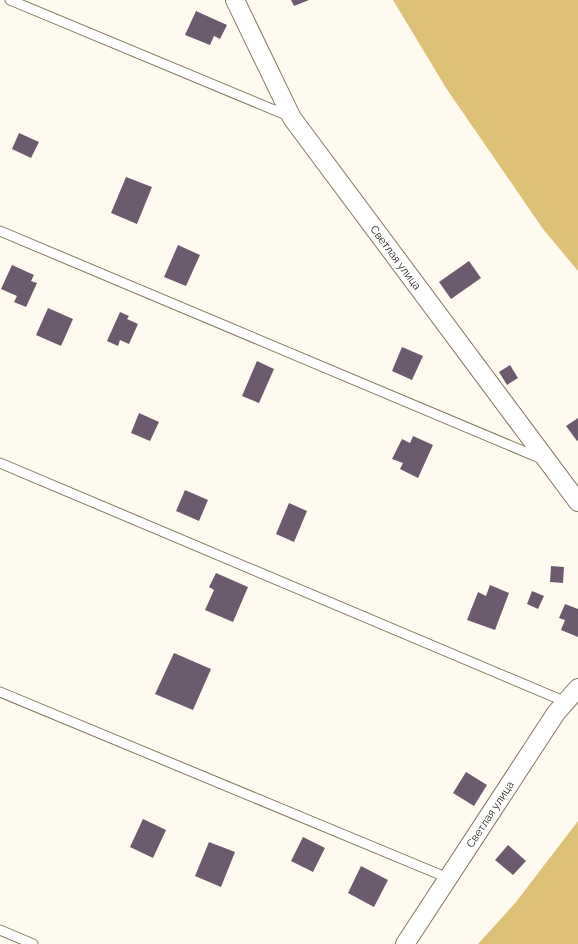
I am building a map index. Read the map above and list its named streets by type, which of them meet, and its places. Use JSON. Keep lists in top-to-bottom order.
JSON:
{
  "streets": {
    "street": ["Светлая улица"]
  }
}
